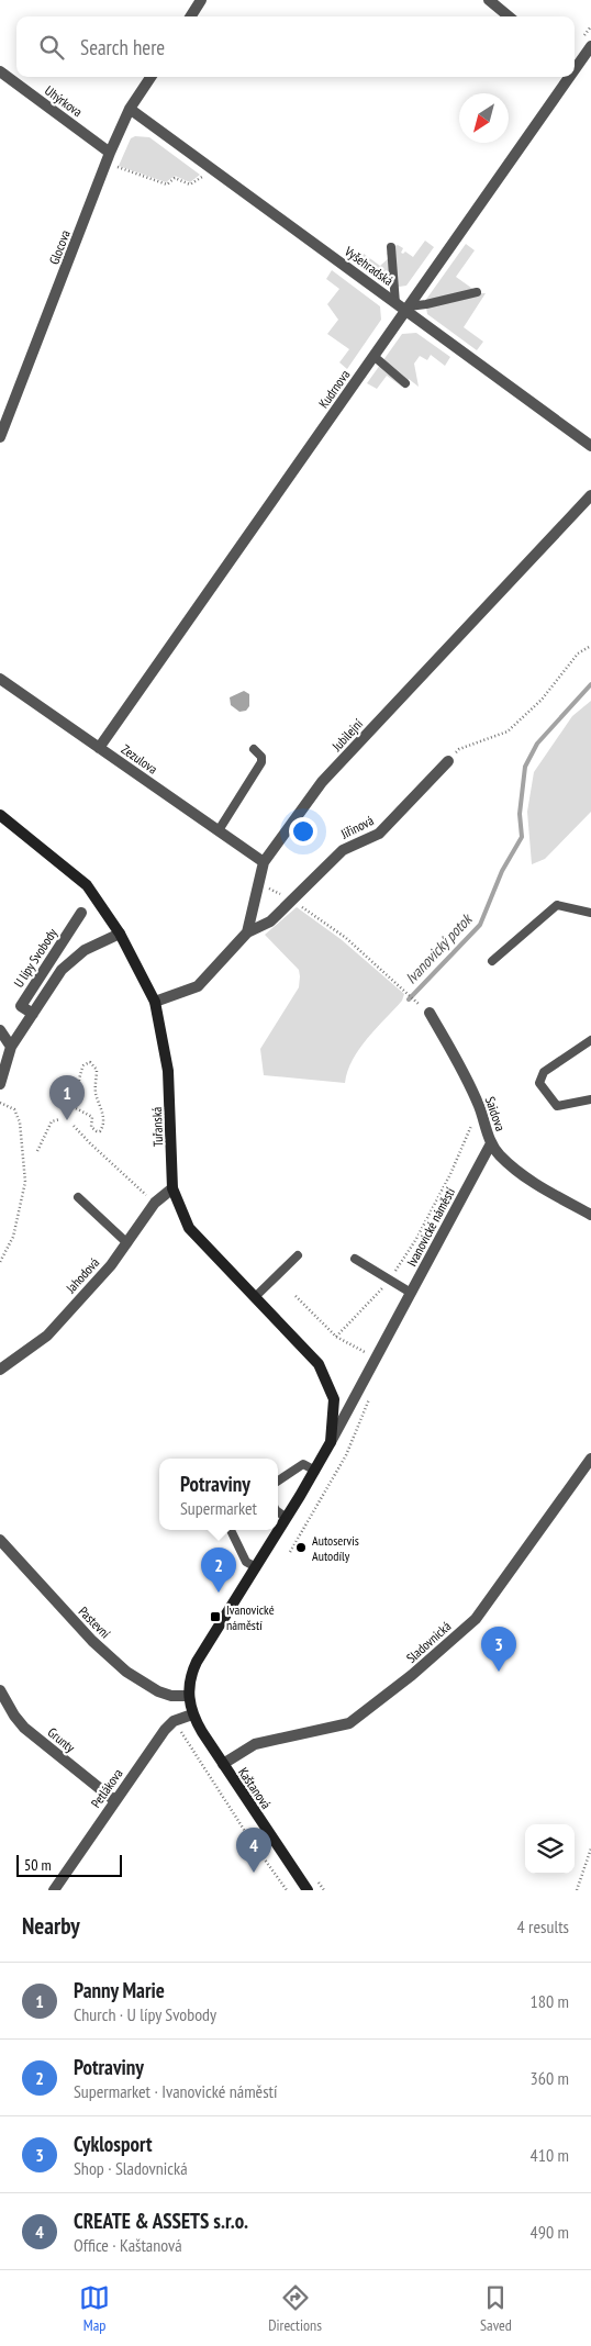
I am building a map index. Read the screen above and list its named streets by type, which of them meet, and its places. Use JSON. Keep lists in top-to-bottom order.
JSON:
{
  "streets": {
    "main road": ["Tuřanská", "Ivanovické náměstí", "Kaštanová"],
    "street": [
      "Uhýrkova",
      "Glocova",
      "Vyšehradská",
      "Kudrnova",
      "Jubilejní",
      "Zezulova",
      "Jiřinová",
      "U lípy Svobody",
      "Saidova",
      "Jahodová",
      "Pastevní",
      "Sladovnická",
      "Grunty",
      "Petlákova"
    ]
  },
  "crossings": [
    ["Uhýrkova", "Glocova"],
    ["Glocova", "Vyšehradská"],
    ["Vyšehradská", "Kudrnova"],
    ["Kudrnova", "Zezulova"],
    ["Jubilejní", "Zezulova"],
    ["Jubilejní", "Jiřinová"],
    ["Saidova", "Ivanovické náměstí"],
    ["Tuřanská", "Ivanovické náměstí"],
    ["Tuřanská", "Jahodová"],
    ["Ivanovické náměstí", "Pastevní"],
    ["Ivanovické náměstí", "Kaštanová"],
    ["Pastevní", "Kaštanová"],
    ["Sladovnická", "Kaštanová"],
    ["Grunty", "Petlákova"],
    ["Petlákova", "Kaštanová"]
  ],
  "water": ["Ivanovický potok"],
  "places": {
    "other": ["Autoservis Autodíly"],
    "transit": ["Ivanovické náměstí"]
  },
  "scale_bar": "50 m",
  "north": "bottom left",
  "page": {
    "search": "Search here",
    "pins": [
      "1",
      "2",
      "3",
      "4"
    ],
    "popup": ["Potraviny", "Supermarket"],
    "scale": "50 m",
    "heading": ["Nearby", "4 results"],
    "list": [
      {
        "mark": "1",
        "name": "Panny Marie",
        "note": "Church · U lípy Svobody",
        "value": "180 m"
      },
      {
        "mark": "2",
        "name": "Potraviny",
        "note": "Supermarket · Ivanovické náměstí",
        "value": "360 m"
      },
      {
        "mark": "3",
        "name": "Cyklosport",
        "note": "Shop · Sladovnická",
        "value": "410 m"
      },
      {
        "mark": "4",
        "name": "CREATE & ASSETS s.r.o.",
        "note": "Office · Kaštanová",
        "value": "490 m"
      }
    ],
    "nav": ["Map", "Directions", "Saved"]
  }
}
